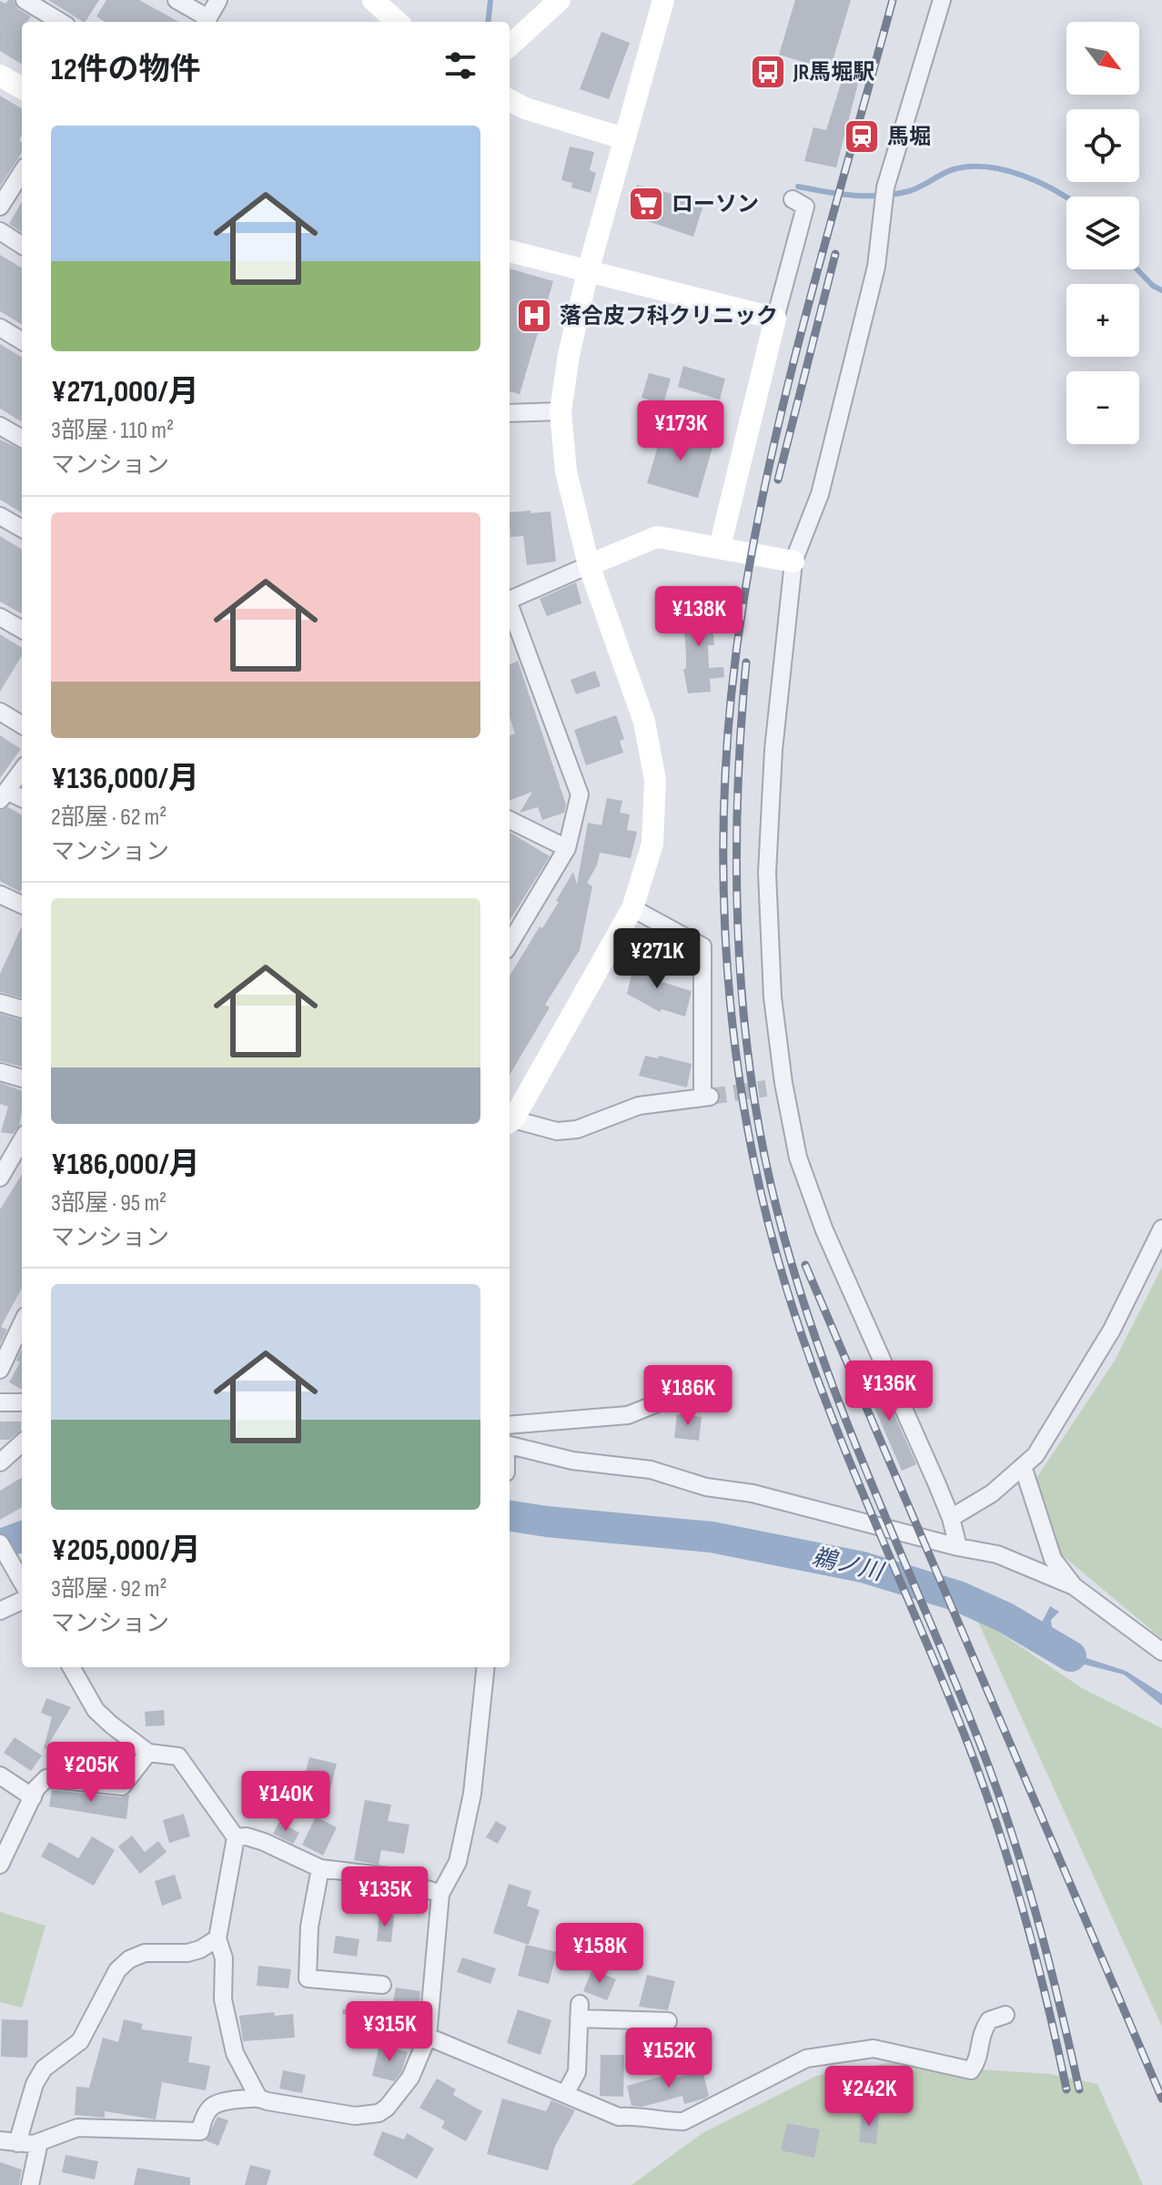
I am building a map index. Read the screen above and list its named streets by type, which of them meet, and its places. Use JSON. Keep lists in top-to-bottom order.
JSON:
{
  "water": ["鵜ノ川"],
  "places": {
    "bus stop": ["JR馬堀駅"],
    "station": ["馬堀"],
    "supermarket": ["ローソン"],
    "hospital": ["落合皮フ科クリニック"]
  },
  "north": "bottom right",
  "page": {
    "map_buttons": ["+", "−"],
    "heading": "12件の物件",
    "list": [
      {
        "name": "¥271,000/月",
        "note": "3部屋 · 110 m² · マンション"
      },
      {
        "name": "¥136,000/月",
        "note": "2部屋 · 62 m² · マンション"
      },
      {
        "name": "¥186,000/月",
        "note": "3部屋 · 95 m² · マンション"
      },
      {
        "name": "¥205,000/月",
        "note": "3部屋 · 92 m² · マンション"
      }
    ],
    "price": [
      "¥173K",
      "¥138K",
      "¥271K",
      "¥136K",
      "¥186K",
      "¥205K",
      "¥140K",
      "¥135K",
      "¥158K",
      "¥315K",
      "¥152K",
      "¥242K"
    ]
  }
}
